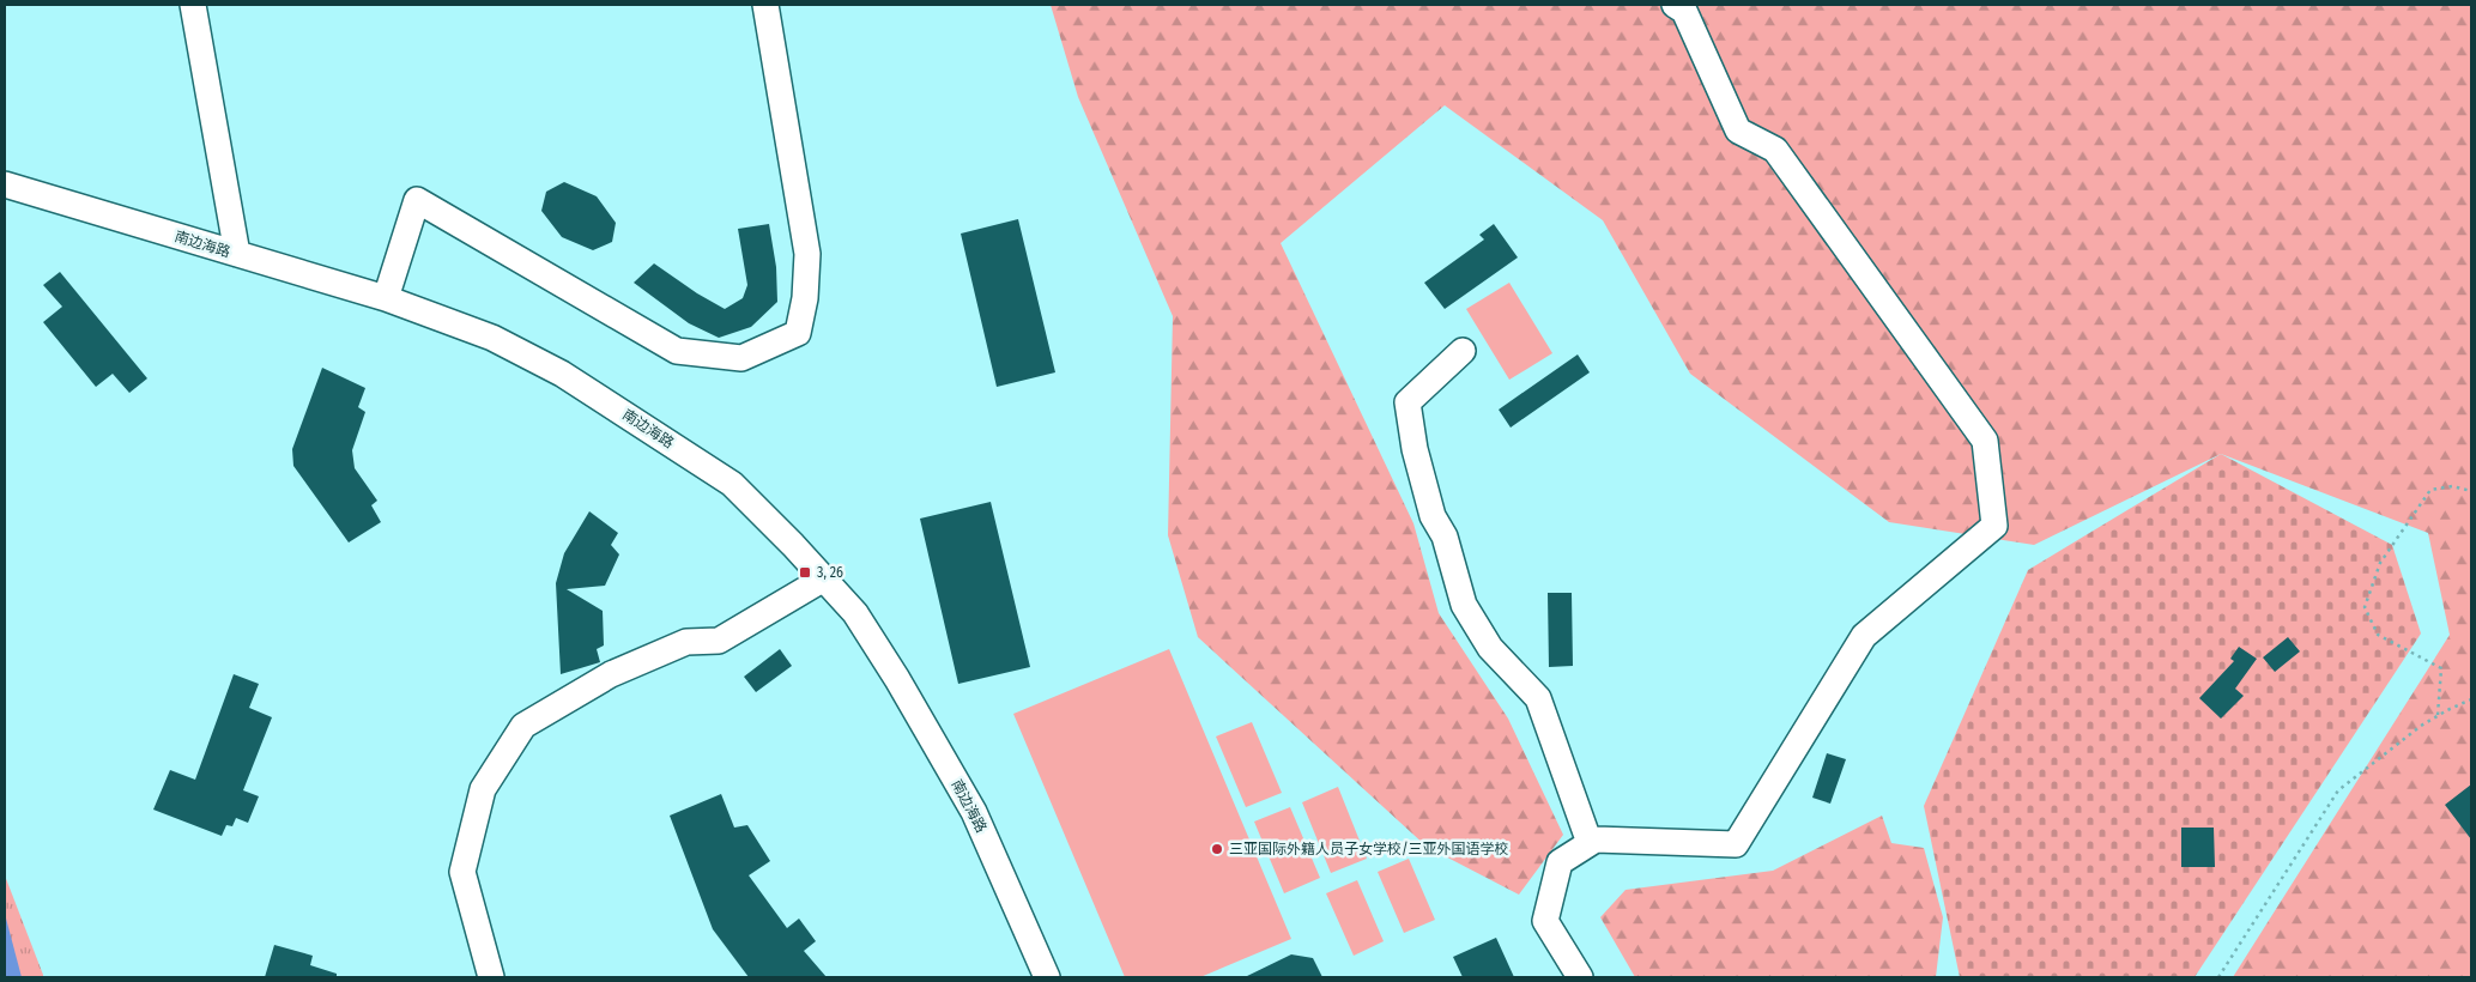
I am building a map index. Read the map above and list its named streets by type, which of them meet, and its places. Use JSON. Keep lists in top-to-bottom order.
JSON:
{
  "streets": {
    "street": ["南边海路"]
  },
  "places": {
    "transit": ["3, 26"],
    "other": ["三亚国际外籍人员子女学校/三亚外国语学校"]
  }
}
